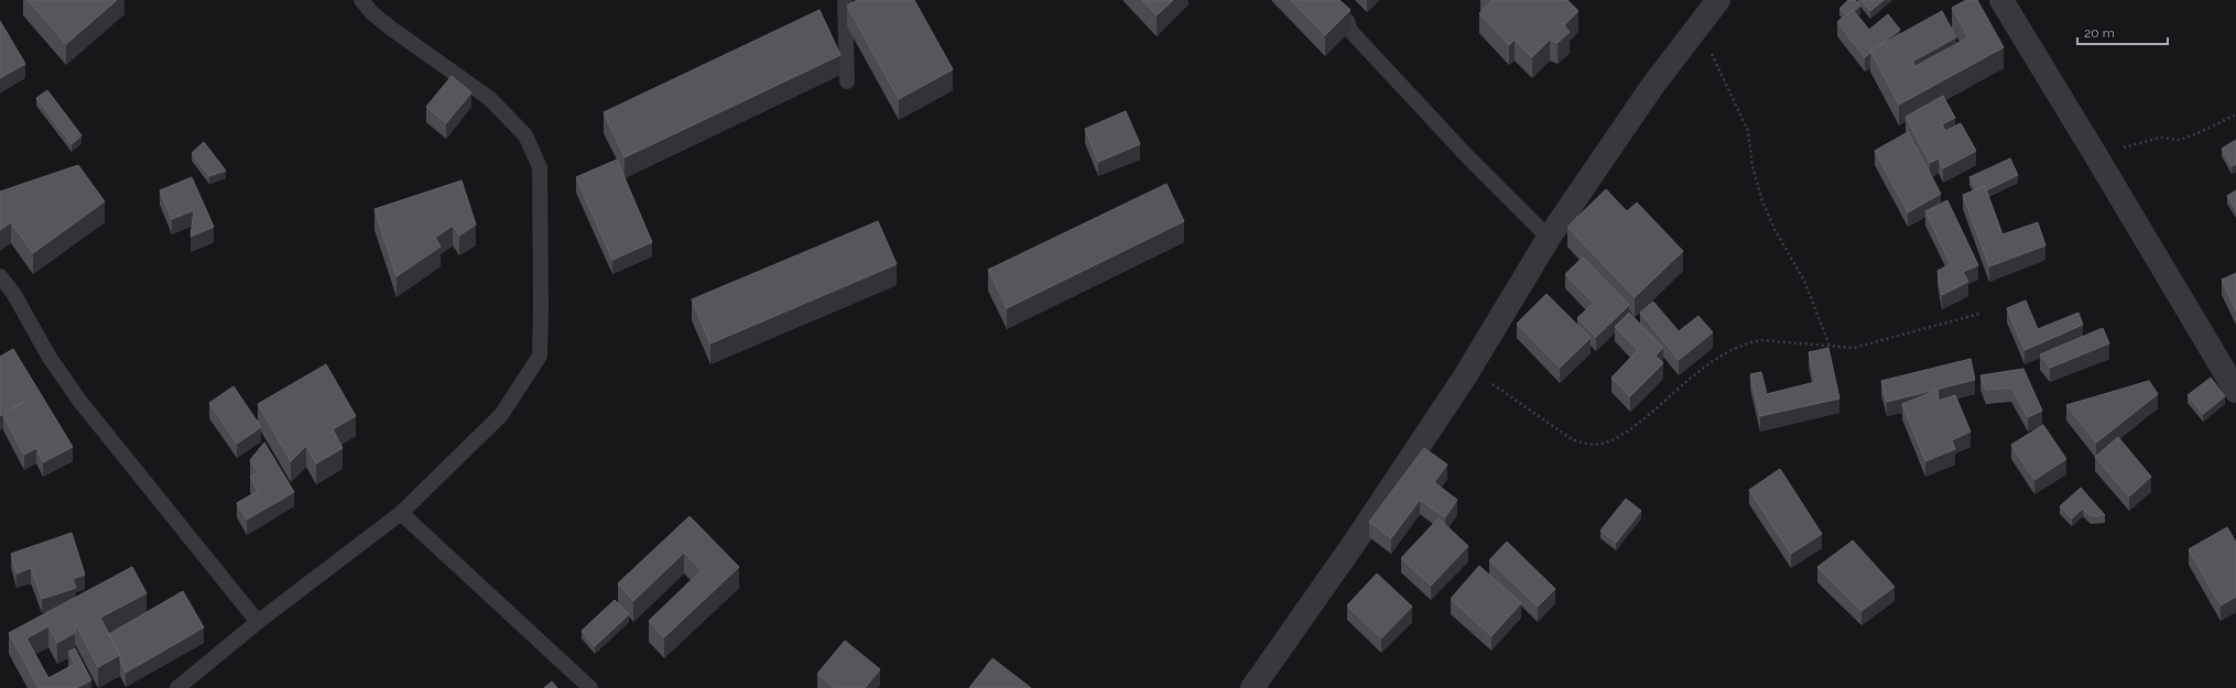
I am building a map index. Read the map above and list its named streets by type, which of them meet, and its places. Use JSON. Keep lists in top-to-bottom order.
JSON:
{
  "scale_bar": "20 m"
}
